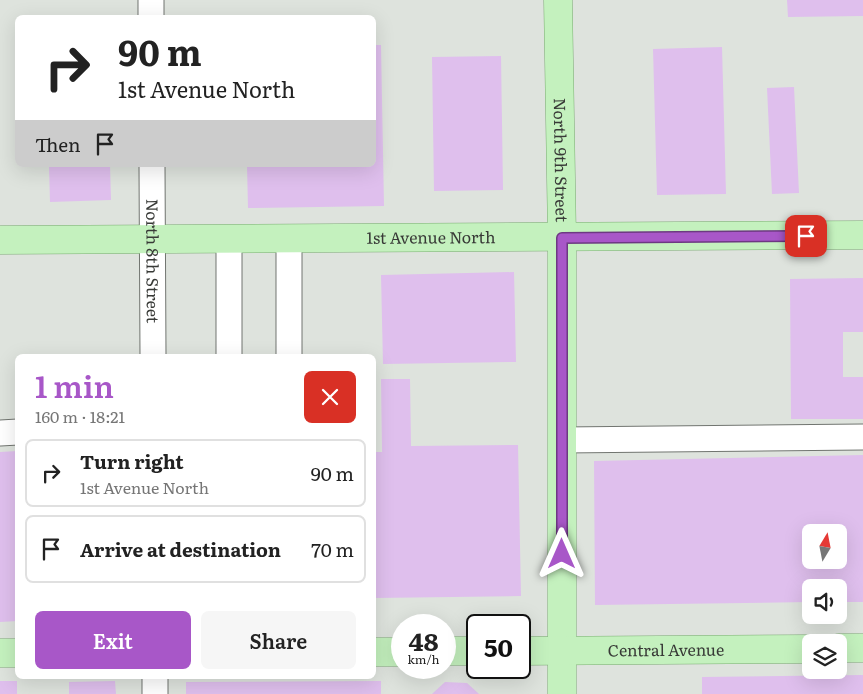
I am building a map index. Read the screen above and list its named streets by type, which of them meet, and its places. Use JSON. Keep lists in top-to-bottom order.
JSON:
{
  "streets": {
    "main road": ["North 9th Street", "1st Avenue North", "Central Avenue"],
    "street": ["North 8th Street"]
  },
  "crossings": [
    ["North 9th Street", "1st Avenue North"],
    ["North 9th Street", "Central Avenue"],
    ["1st Avenue North", "North 8th Street"]
  ],
  "north": "top",
  "page": {
    "turn": ["90 m", "1st Avenue North"],
    "then": "Then",
    "heading": ["1 min", "160 m · 18:21"],
    "list": [
      {
        "name": "Turn right",
        "note": "1st Avenue North",
        "value": "90 m"
      },
      {
        "name": "Arrive at destination",
        "value": "70 m"
      }
    ],
    "buttons": ["Exit", "Share"],
    "speed": "48 km/h",
    "limit": "50"
  }
}
